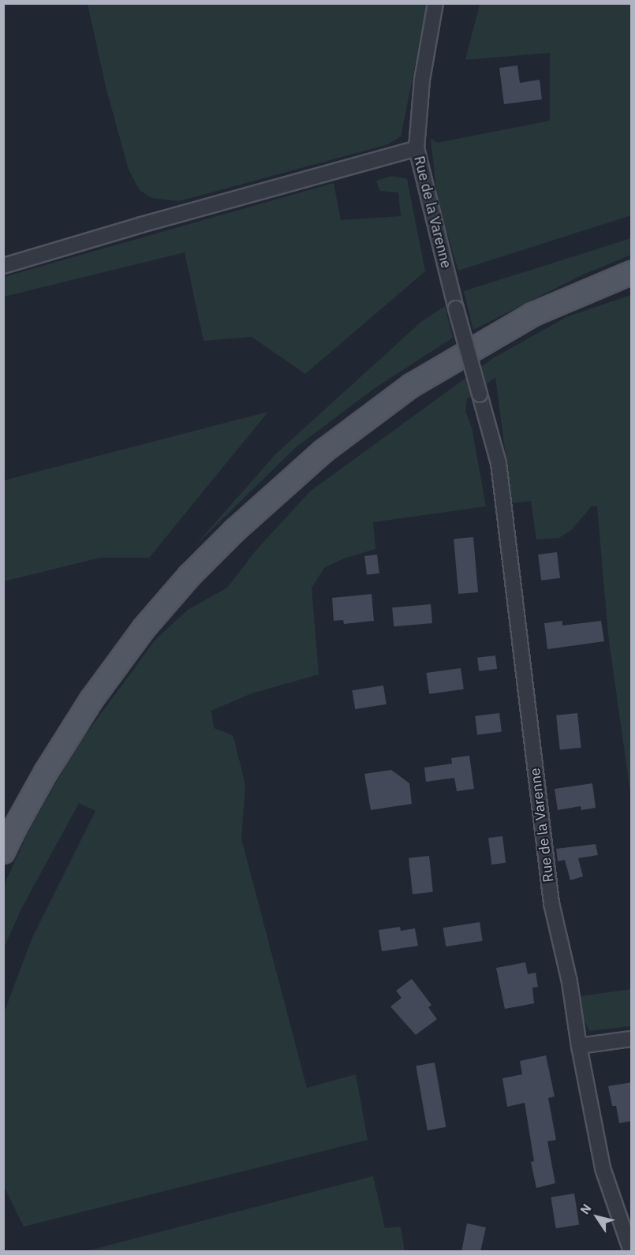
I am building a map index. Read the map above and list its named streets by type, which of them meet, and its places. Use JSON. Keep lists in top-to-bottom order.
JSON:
{
  "streets": {
    "street": ["Rue de la Varenne"]
  },
  "north": "top left"
}
